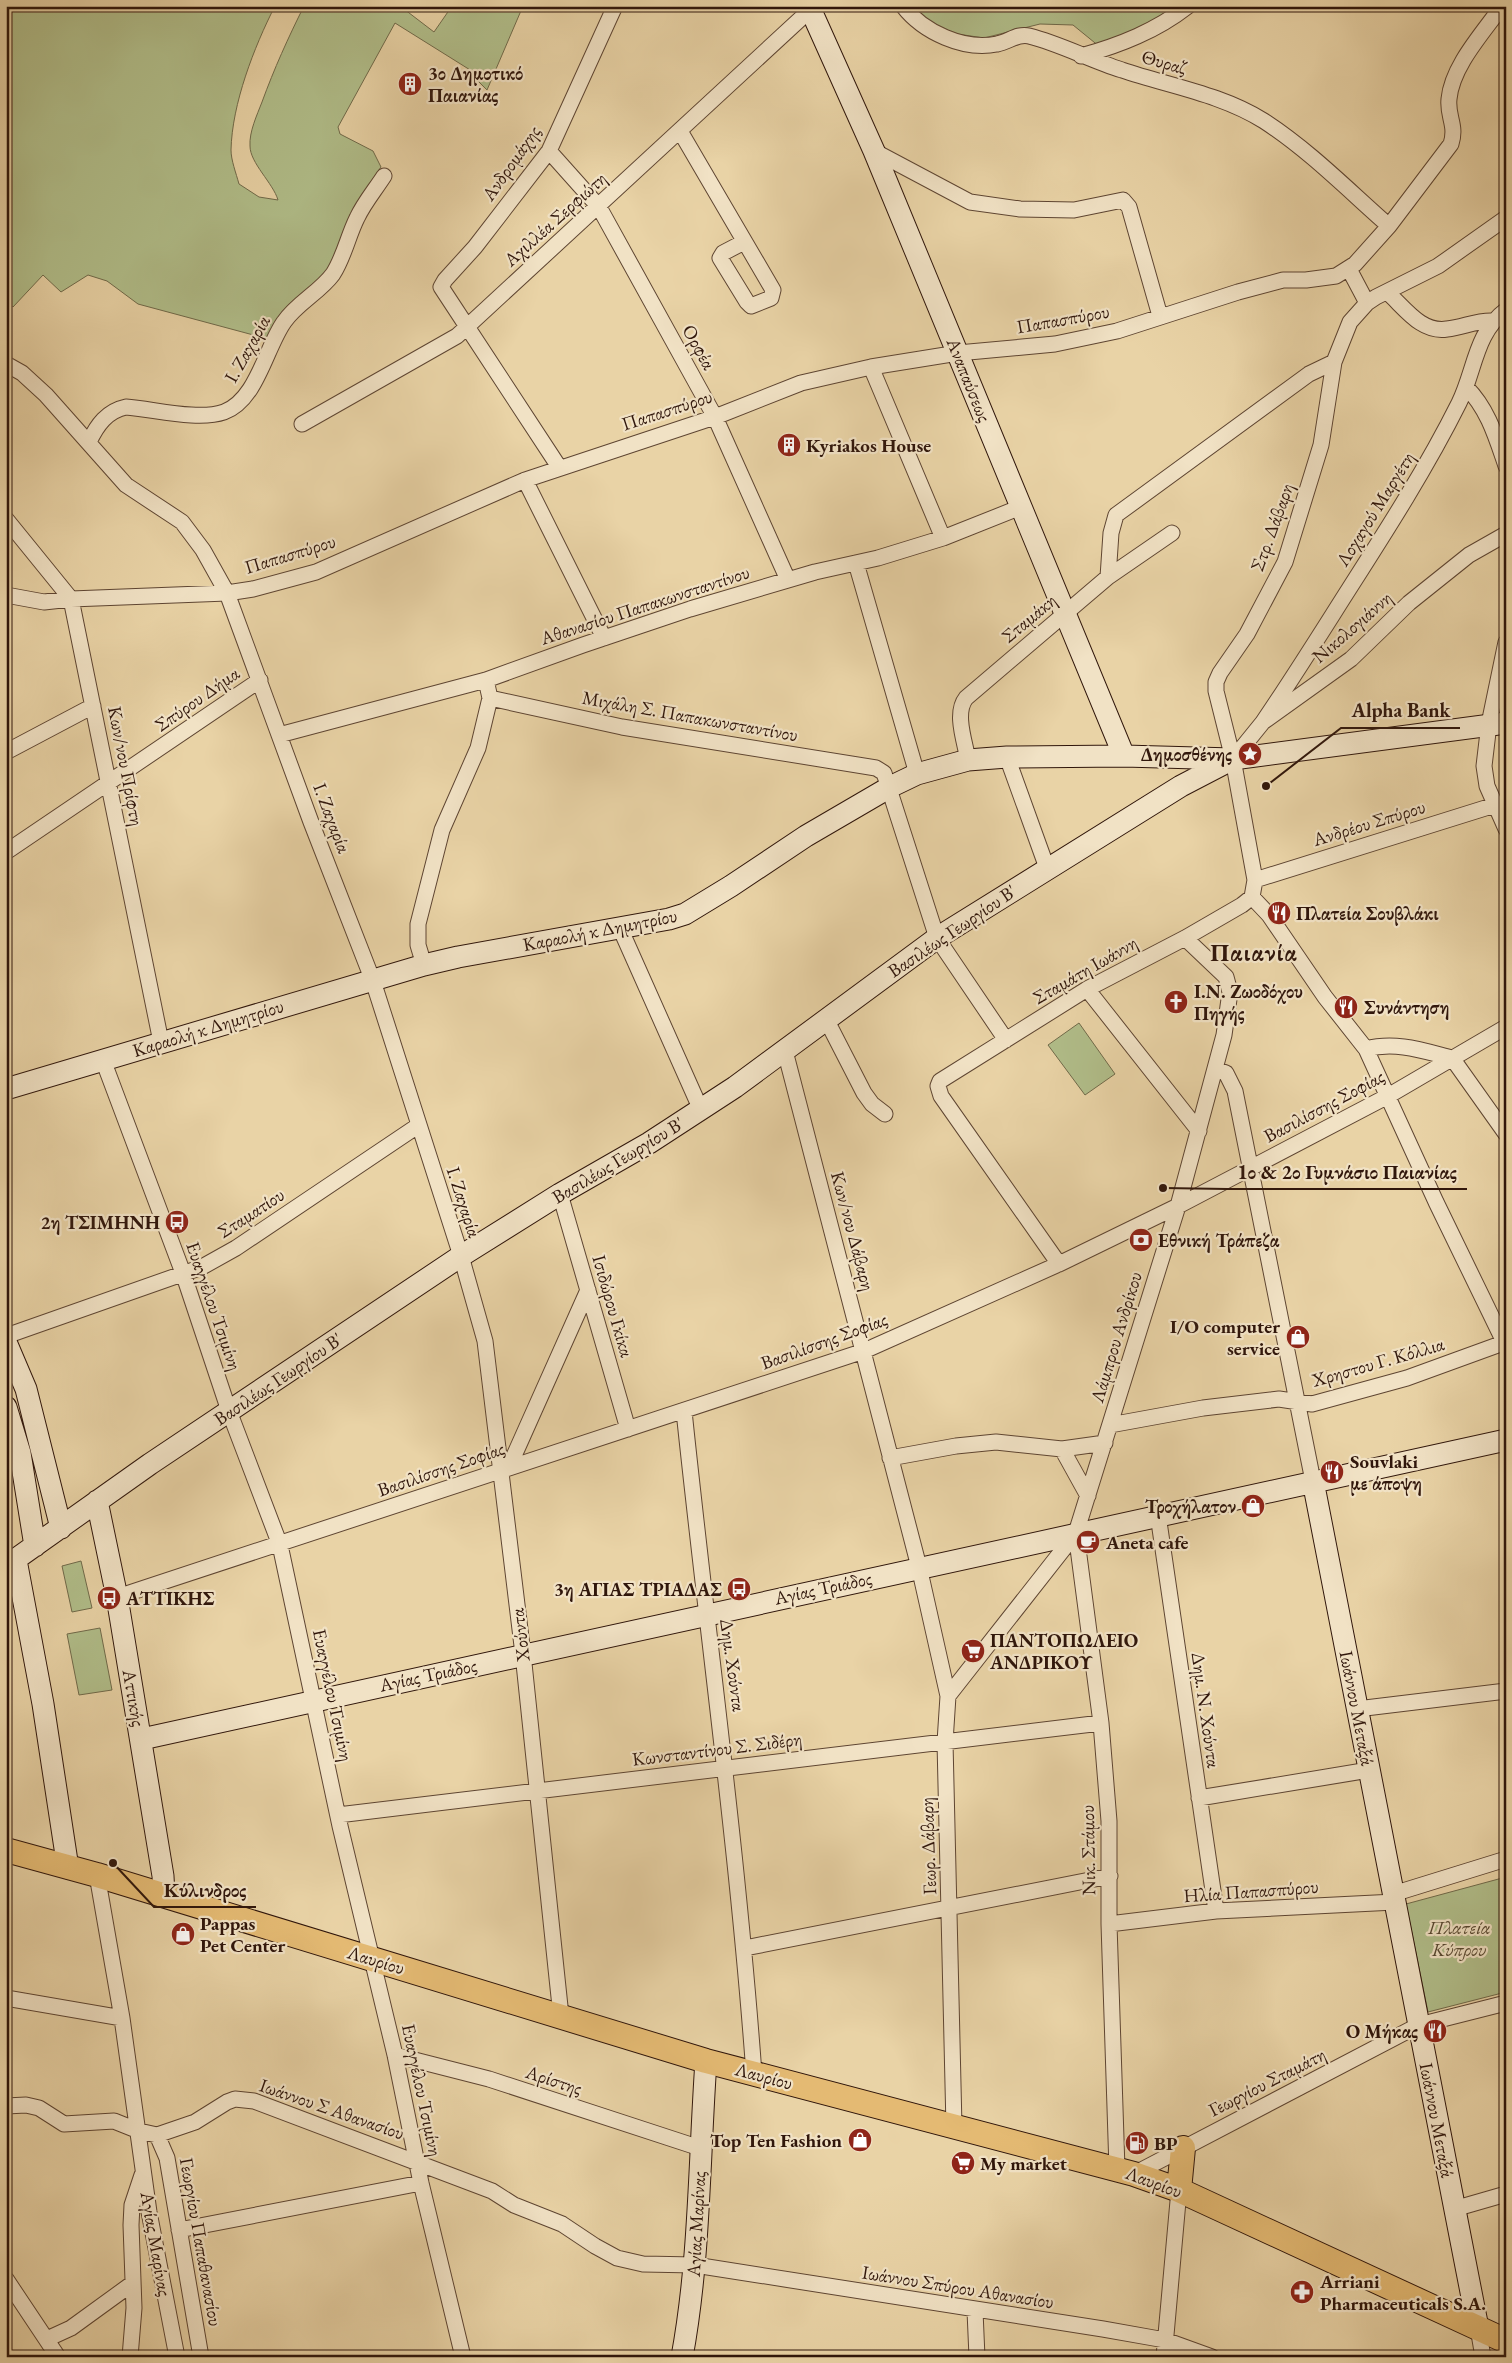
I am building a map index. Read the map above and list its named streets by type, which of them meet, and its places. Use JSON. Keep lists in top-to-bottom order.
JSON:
{
  "streets": {
    "main road": ["Λαυρίου"],
    "street": [
      "Θυραζ",
      "Ανδρομάχης",
      "Αχιλλέα Σερφιώτη",
      "Παπασπύρου",
      "Ορφέα",
      "Ι. Ζαχαρία",
      "Αναπαύσεως",
      "Λοχαγού Μαργέτη",
      "Στρ. Δάβαρη",
      "Αθανασίου Παπακωνσταντίνου",
      "Σταμάκη",
      "Νικολογιάννη",
      "Σπύρου Δήμα",
      "Μιχάλη Σ. Παπακωνσταντίνου",
      "Κων/νου Πρίφτη",
      "Ανδρέου Σπύρου",
      "Καραολή κ Δημητρίου",
      "Βασιλέως Γεωργίου Β'",
      "Σταμάτη Ιωάννη",
      "Βασιλίσσης Σοφίας",
      "Σταματίου",
      "Κων/νου Δάβαρη",
      "Ευαγγέλου Τσιμίνη",
      "Ισιδώρου Γκίκα",
      "Λάμπρου Ανδρίκου",
      "Χρηστου Γ. Κόλλια",
      "Αγίας Τριάδος",
      "Χούντα",
      "Δημ. Χούντα",
      "Αττικής",
      "Ιωάννου Μεταξά",
      "Δημ. Ν. Χούντα",
      "Κωνσταντίνου Σ. Σιδέρη",
      "Γεωρ. Δάβαρη",
      "Νικ. Στάμου",
      "Ηλία Παπασπύρου",
      "Αρίστης",
      "Γεωργίου Σταμάτη",
      "Ιωάννου Σ Αθανασίου",
      "Αγίας Μαρίνας",
      "Γεωργίου Παπαθανασίου",
      "Ιωάννου Σπύρου Αθανασίου"
    ]
  },
  "crossings": [
    ["Ανδρομάχης", "Αχιλλέα Σερφιώτη"],
    ["Ανδρομάχης", "Παπασπύρου"],
    ["Ανδρομάχης", "Ορφέα"],
    ["Αχιλλέα Σερφιώτη", "Ορφέα"],
    ["Αχιλλέα Σερφιώτη", "Αναπαύσεως"],
    ["Παπασπύρου", "Ορφέα"],
    ["Παπασπύρου", "Ι. Ζαχαρία"],
    ["Παπασπύρου", "Αναπαύσεως"],
    ["Παπασπύρου", "Κων/νου Πρίφτη"],
    ["Ορφέα", "Αθανασίου Παπακωνσταντίνου"],
    ["Ι. Ζαχαρία", "Αθανασίου Παπακωνσταντίνου"],
    ["Ι. Ζαχαρία", "Σπύρου Δήμα"],
    ["Ι. Ζαχαρία", "Καραολή κ Δημητρίου"],
    ["Ι. Ζαχαρία", "Βασιλέως Γεωργίου Β'"],
    ["Ι. Ζαχαρία", "Σταματίου"],
    ["Ι. Ζαχαρία", "Χούντα"],
    ["Αναπαύσεως", "Αθανασίου Παπακωνσταντίνου"],
    ["Αναπαύσεως", "Σταμάκη"],
    ["Αναπαύσεως", "Καραολή κ Δημητρίου"],
    ["Λοχαγού Μαργέτη", "Νικολογιάννη"],
    ["Στρ. Δάβαρη", "Νικολογιάννη"],
    ["Στρ. Δάβαρη", "Ανδρέου Σπύρου"],
    ["Στρ. Δάβαρη", "Καραολή κ Δημητρίου"],
    ["Στρ. Δάβαρη", "Βασιλέως Γεωργίου Β'"],
    ["Στρ. Δάβαρη", "Σταμάτη Ιωάννη"],
    ["Σταμάκη", "Καραολή κ Δημητρίου"],
    ["Νικολογιάννη", "Καραολή κ Δημητρίου"],
    ["Νικολογιάννη", "Βασιλέως Γεωργίου Β'"],
    ["Σπύρου Δήμα", "Κων/νου Πρίφτη"],
    ["Μιχάλη Σ. Παπακωνσταντίνου", "Καραολή κ Δημητρίου"],
    ["Κων/νου Πρίφτη", "Καραολή κ Δημητρίου"],
    ["Καραολή κ Δημητρίου", "Βασιλέως Γεωργίου Β'"],
    ["Καραολή κ Δημητρίου", "Ευαγγέλου Τσιμίνη"],
    ["Βασιλέως Γεωργίου Β'", "Κων/νου Δάβαρη"],
    ["Βασιλέως Γεωργίου Β'", "Ευαγγέλου Τσιμίνη"],
    ["Βασιλέως Γεωργίου Β'", "Ισιδώρου Γκίκα"],
    ["Βασιλέως Γεωργίου Β'", "Χούντα"],
    ["Βασιλέως Γεωργίου Β'", "Αττικής"],
    ["Σταμάτη Ιωάννη", "Βασιλίσσης Σοφίας"],
    ["Σταμάτη Ιωάννη", "Λάμπρου Ανδρίκου"],
    ["Βασιλίσσης Σοφίας", "Κων/νου Δάβαρη"],
    ["Βασιλίσσης Σοφίας", "Ευαγγέλου Τσιμίνη"],
    ["Βασιλίσσης Σοφίας", "Ισιδώρου Γκίκα"],
    ["Βασιλίσσης Σοφίας", "Λάμπρου Ανδρίκου"],
    ["Βασιλίσσης Σοφίας", "Χούντα"],
    ["Βασιλίσσης Σοφίας", "Δημ. Χούντα"],
    ["Βασιλίσσης Σοφίας", "Αττικής"],
    ["Βασιλίσσης Σοφίας", "Ιωάννου Μεταξά"],
    ["Σταματίου", "Ευαγγέλου Τσιμίνη"],
    ["Κων/νου Δάβαρη", "Αγίας Τριάδος"],
    ["Κων/νου Δάβαρη", "Γεωρ. Δάβαρη"],
    ["Ευαγγέλου Τσιμίνη", "Αγίας Τριάδος"],
    ["Ευαγγέλου Τσιμίνη", "Κωνσταντίνου Σ. Σιδέρη"],
    ["Ευαγγέλου Τσιμίνη", "Λαυρίου"],
    ["Ευαγγέλου Τσιμίνη", "Αρίστης"],
    ["Ευαγγέλου Τσιμίνη", "Ιωάννου Σ Αθανασίου"],
    ["Λάμπρου Ανδρίκου", "Χρηστου Γ. Κόλλια"],
    ["Λάμπρου Ανδρίκου", "Αγίας Τριάδος"],
    ["Λάμπρου Ανδρίκου", "Ιωάννου Μεταξά"],
    ["Λάμπρου Ανδρίκου", "Γεωρ. Δάβαρη"],
    ["Λάμπρου Ανδρίκου", "Νικ. Στάμου"],
    ["Χρηστου Γ. Κόλλια", "Ιωάννου Μεταξά"],
    ["Αγίας Τριάδος", "Χούντα"],
    ["Αγίας Τριάδος", "Δημ. Χούντα"],
    ["Αγίας Τριάδος", "Αττικής"],
    ["Αγίας Τριάδος", "Ιωάννου Μεταξά"],
    ["Αγίας Τριάδος", "Δημ. Ν. Χούντα"],
    ["Αγίας Τριάδος", "Γεωρ. Δάβαρη"],
    ["Αγίας Τριάδος", "Νικ. Στάμου"],
    ["Χούντα", "Κωνσταντίνου Σ. Σιδέρη"],
    ["Χούντα", "Λαυρίου"],
    ["Δημ. Χούντα", "Κωνσταντίνου Σ. Σιδέρη"],
    ["Δημ. Χούντα", "Λαυρίου"],
    ["Αττικής", "Λαυρίου"],
    ["Ιωάννου Μεταξά", "Ηλία Παπασπύρου"],
    ["Ιωάννου Μεταξά", "Λαυρίου"],
    ["Ιωάννου Μεταξά", "Γεωργίου Σταμάτη"],
    ["Δημ. Ν. Χούντα", "Ηλία Παπασπύρου"],
    ["Κωνσταντίνου Σ. Σιδέρη", "Γεωρ. Δάβαρη"],
    ["Κωνσταντίνου Σ. Σιδέρη", "Νικ. Στάμου"],
    ["Γεωρ. Δάβαρη", "Λαυρίου"],
    ["Νικ. Στάμου", "Ηλία Παπασπύρου"],
    ["Νικ. Στάμου", "Λαυρίου"],
    ["Νικ. Στάμου", "Γεωργίου Σταμάτη"],
    ["Λαυρίου", "Γεωργίου Σταμάτη"],
    ["Λαυρίου", "Αγίας Μαρίνας"],
    ["Αρίστης", "Αγίας Μαρίνας"],
    ["Ιωάννου Σ Αθανασίου", "Αγίας Μαρίνας"],
    ["Ιωάννου Σ Αθανασίου", "Γεωργίου Παπαθανασίου"],
    ["Ιωάννου Σ Αθανασίου", "Ιωάννου Σπύρου Αθανασίου"],
    ["Αγίας Μαρίνας", "Ιωάννου Σπύρου Αθανασίου"]
  ],
  "districts": ["Παιανία"],
  "parks": ["Πλατεία Κύπρου"],
  "places": {
    "building": ["3ο Δημοτικό Παιανίας", "Kyriakos House"],
    "place": ["Δημοσθένης"],
    "other": ["Alpha Bank", "1ο & 2ο Γυμνάσιο Παιανίας", "Κύλινδρος"],
    "restaurant": [
      "Πλατεία Σουβλάκι",
      "Συνάντηση",
      "Souvlaki με άποψη",
      "Ο Μήκας"
    ],
    "church": ["Ι.Ν. Ζωοδόχου Πηγής"],
    "bus stop": ["2η ΤΣΙΜΗΝΗ", "3η ΑΓΙΑΣ ΤΡΙΑΔΑΣ", "ΑΤΤΙΚΗΣ"],
    "bank": ["Εθνική Τράπεζα"],
    "shop": [
      "I/O computer service",
      "Τροχήλατον",
      "Pappas Pet Center",
      "Top Ten Fashion"
    ],
    "cafe": ["Aneta cafe"],
    "supermarket": ["ΠΑΝΤΟΠΩΛΕΙΟ ΑΝΔΡΙΚΟΥ", "My market"],
    "fuel station": ["BP"],
    "pharmacy": ["Arriani Pharmaceuticals S.A."]
  }
}
